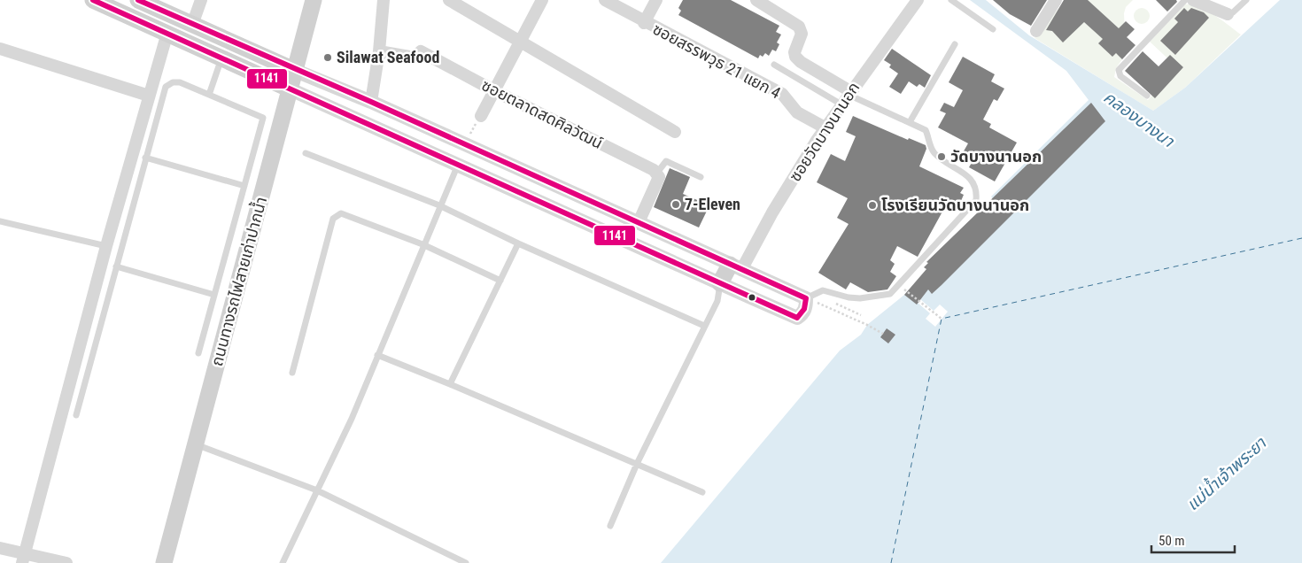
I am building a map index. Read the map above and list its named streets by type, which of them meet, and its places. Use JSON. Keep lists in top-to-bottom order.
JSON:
{
  "streets": {
    "main road": ["ถนนทางรถไฟสายเก่าปากน้ำ"],
    "street": ["ซอยสรรพวุธ 21 แยก 4", "ซอยตลาดสดศิลวัฒน์", "ซอยวัดบางนานอก"]
  },
  "crossings": [
    ["ซอยสรรพวุธ 21 แยก 4", "ซอยวัดบางนานอก"]
  ],
  "water": ["คลองบางนา", "แม่น้ำเจ้าพระยา"],
  "places": [
    "Silawat Seafood",
    "วัดบางนานอก",
    "7-Eleven",
    "โรงเรียนวัดบางนานอก"
  ],
  "lines": ["transit line 1141"],
  "scale_bar": "50 m"
}
